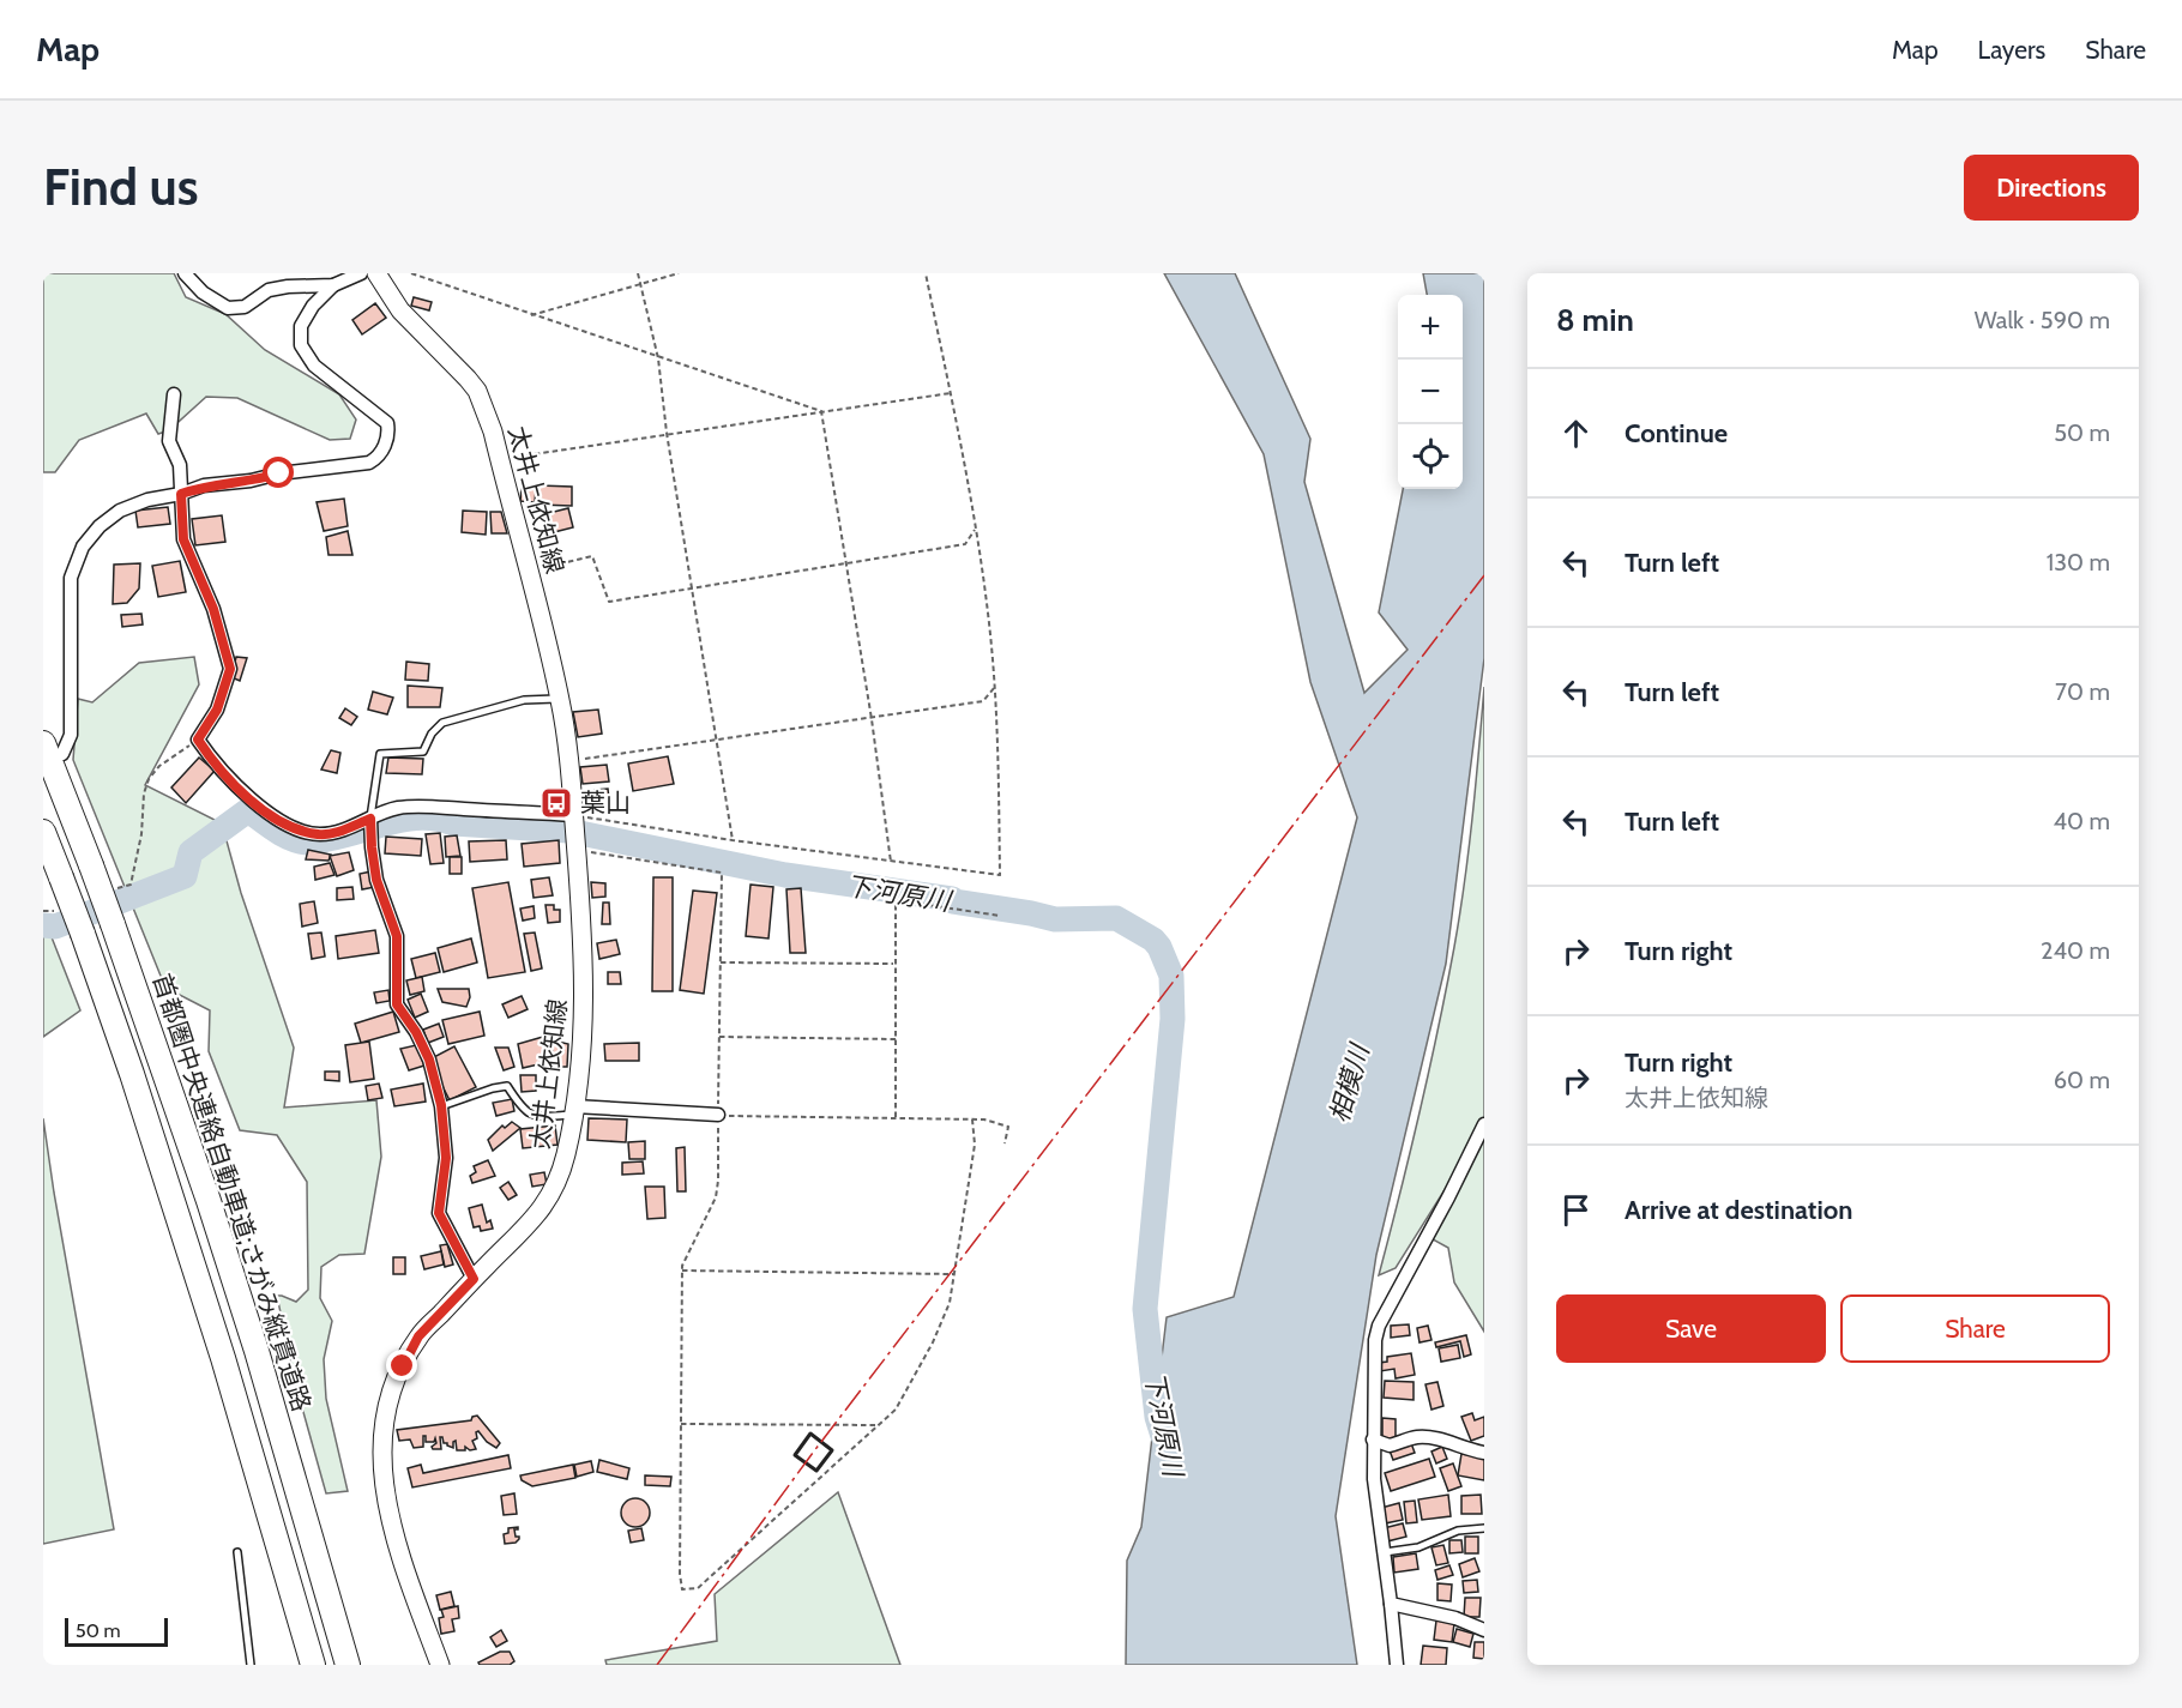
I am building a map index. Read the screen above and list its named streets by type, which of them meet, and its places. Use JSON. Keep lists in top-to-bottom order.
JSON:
{
  "streets": {
    "highway": ["首都圏中央連絡自動車道;さがみ縦貫道路"],
    "main road": ["太井上依知線"]
  },
  "water": ["下河原川", "相模川"],
  "places": {
    "bus stop": ["葉山"]
  },
  "scale_bar": "50 m",
  "page": {
    "header": "Map",
    "nav": ["Map", "Layers", "Share"],
    "buttons": [
      "Directions",
      ["Save", "Share"]
    ],
    "title": "Find us",
    "heading": ["8 min", "Walk · 590 m"],
    "map_buttons": ["+", "−"],
    "list": [
      ["Continue", "50 m"],
      ["Turn left", "130 m"],
      ["Turn left", "70 m"],
      ["Turn left", "40 m"],
      ["Turn right", "240 m"],
      ["Turn right", "太井上依知線", "60 m"],
      "Arrive at destination"
    ],
    "scale": "50 m"
  }
}
